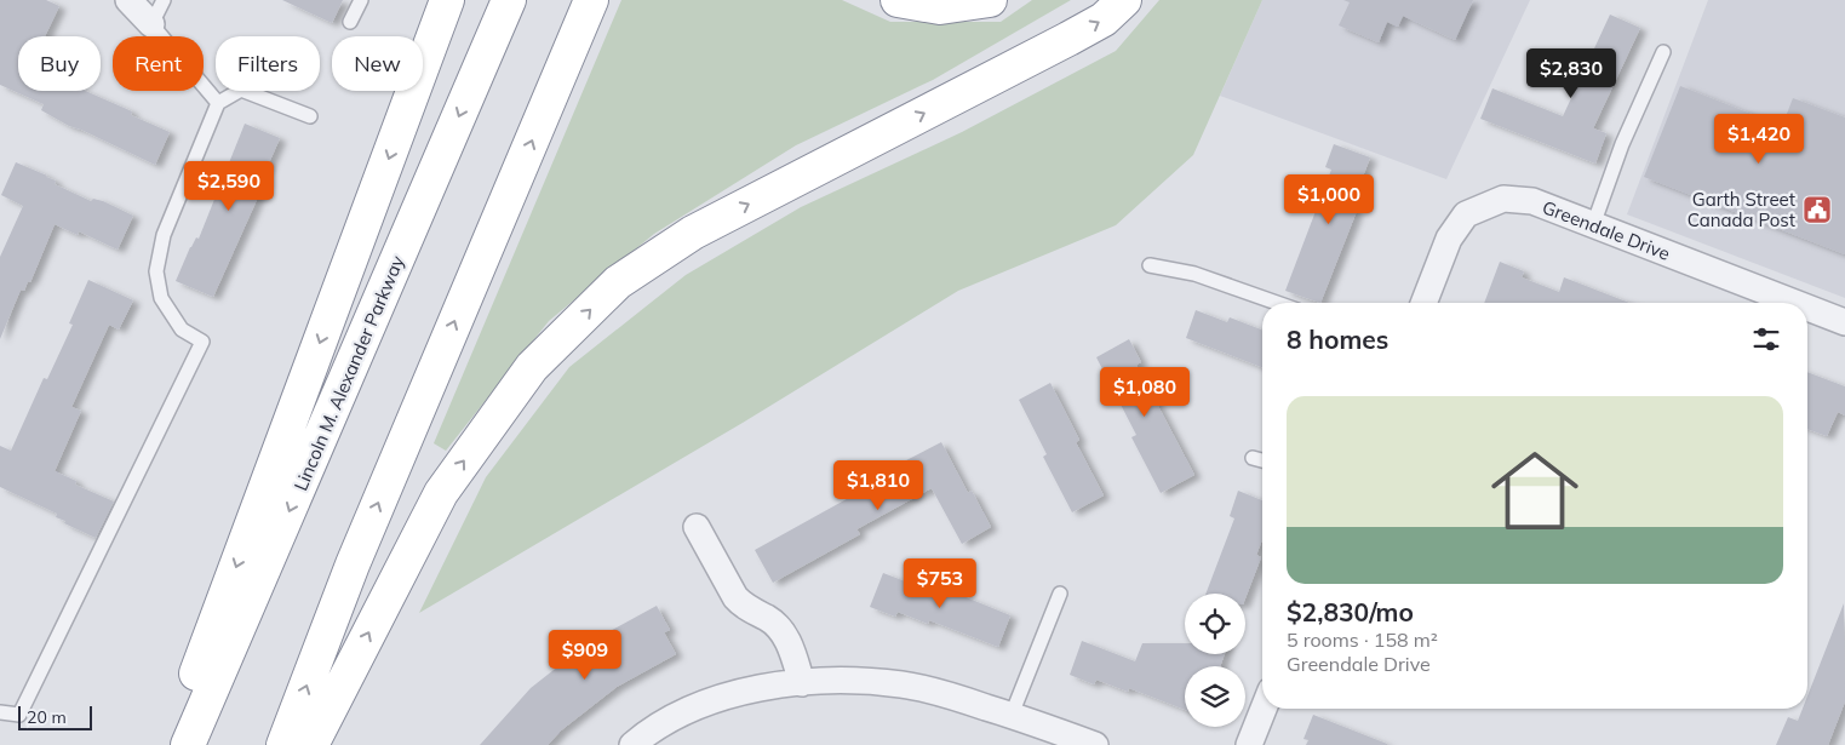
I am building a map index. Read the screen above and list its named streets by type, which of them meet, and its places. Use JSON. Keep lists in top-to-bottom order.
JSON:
{
  "streets": {
    "highway": ["Lincoln M. Alexander Parkway"],
    "street": ["Greendale Drive"]
  },
  "places": {
    "public building": ["Garth Street Canada Post"]
  },
  "scale_bar": "20 m",
  "page": {
    "chip": [
      "Buy",
      "Rent",
      "Filters",
      "New"
    ],
    "price": [
      "$2,830",
      "$1,420",
      "$2,590",
      "$1,000",
      "$1,080",
      "$1,810",
      "$753",
      "$909"
    ],
    "heading": "8 homes",
    "list": [
      {
        "name": "$2,830/mo",
        "note": "5 rooms · 158 m² · Greendale Drive"
      }
    ],
    "scale": "20 m"
  }
}
